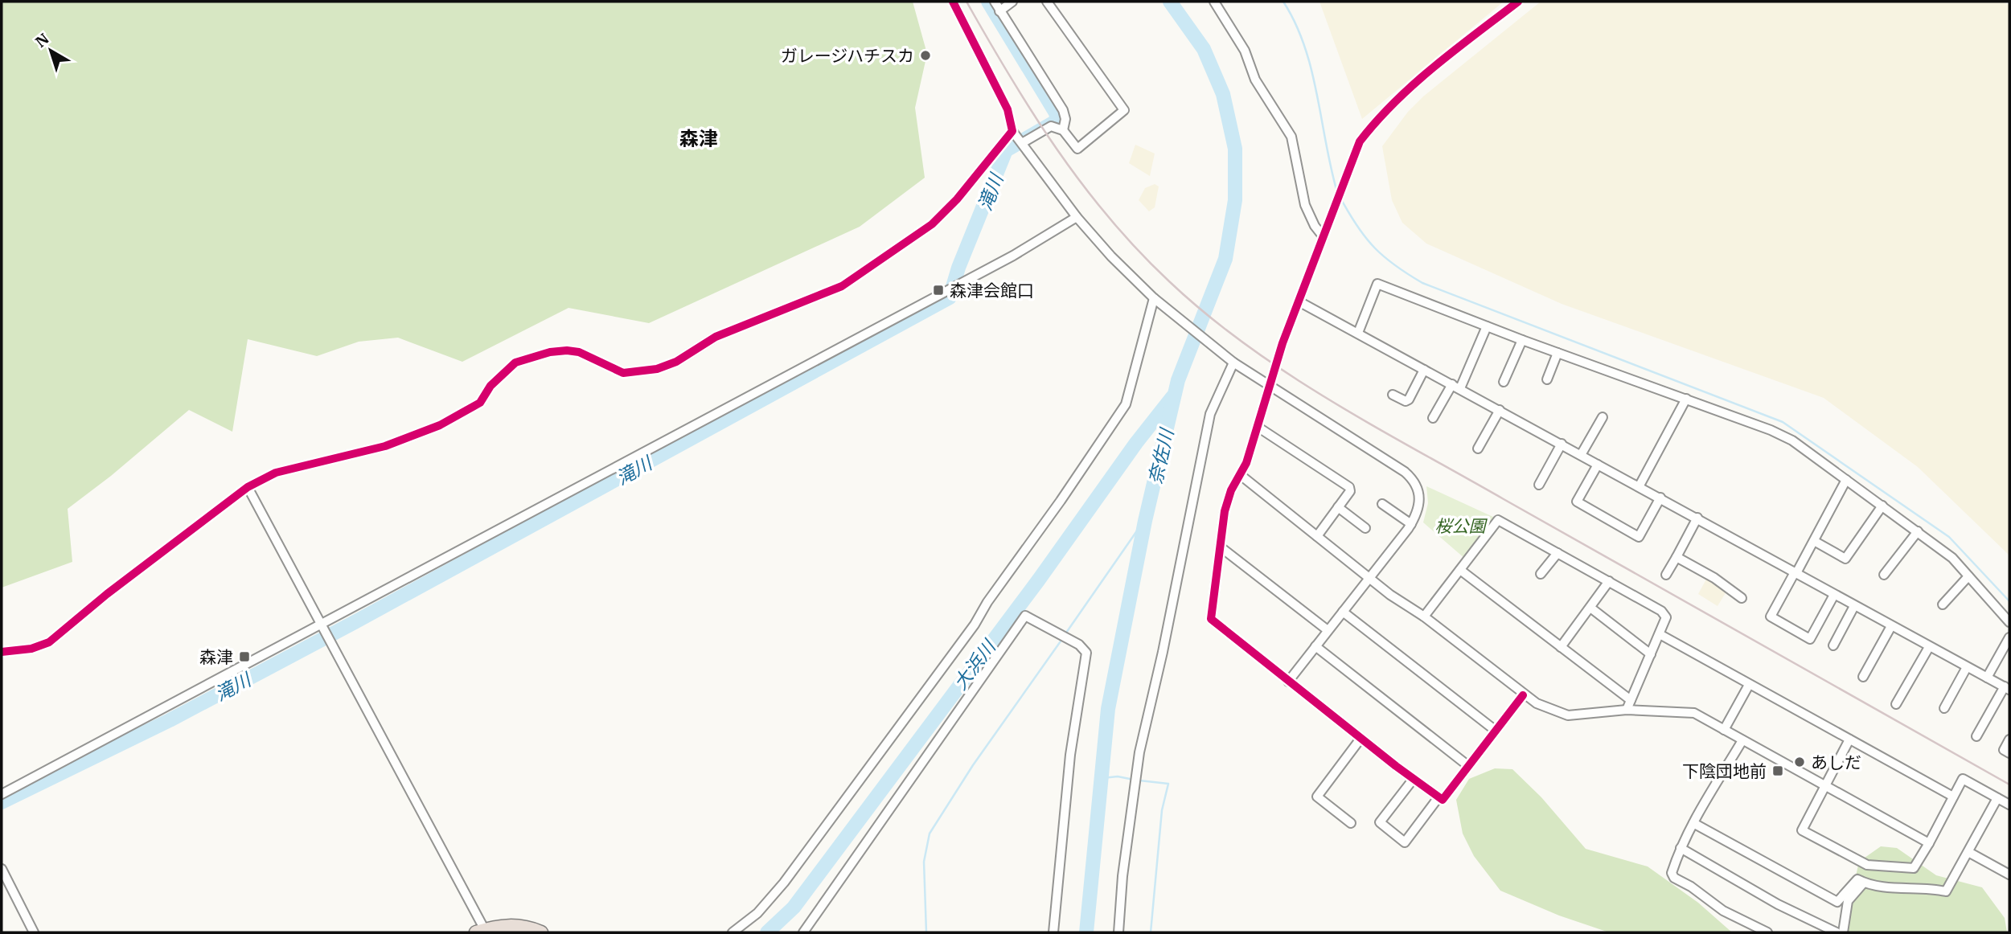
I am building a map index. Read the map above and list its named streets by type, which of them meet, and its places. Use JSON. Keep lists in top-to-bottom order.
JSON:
{
  "districts": ["森津"],
  "water": ["滝川", "奈佐川", "大浜川"],
  "parks": ["桜公園"],
  "places": {
    "other": ["ガレージハチスカ", "あしだ"],
    "transit": ["森津会館口", "森津", "下陰団地前"]
  },
  "north": "top left"
}
